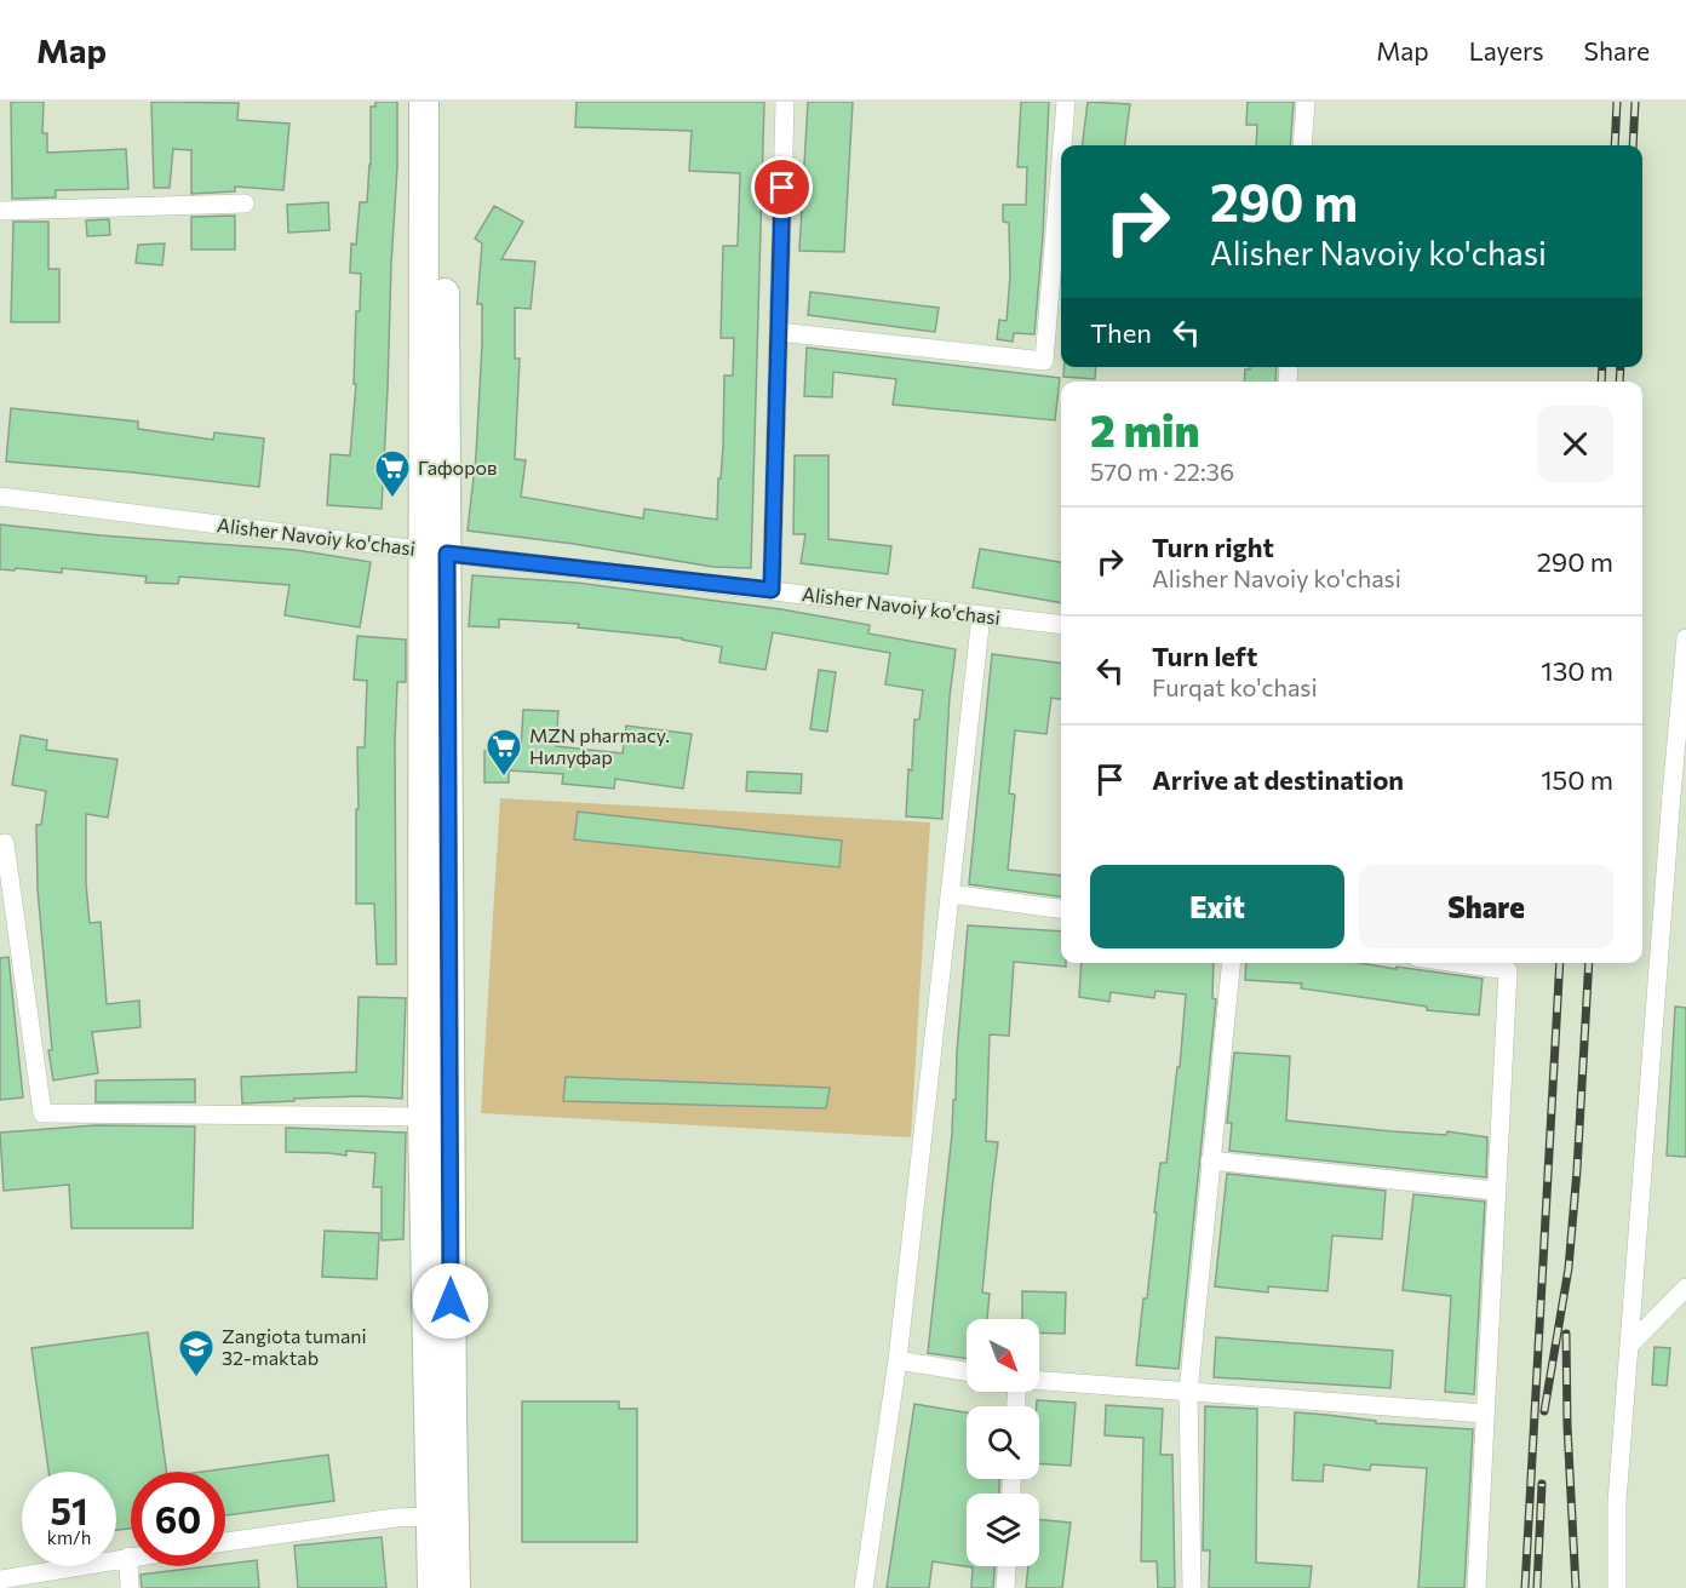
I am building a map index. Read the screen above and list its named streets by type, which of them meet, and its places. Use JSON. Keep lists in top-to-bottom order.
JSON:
{
  "streets": {
    "street": ["Alisher Navoiy ko'chasi"]
  },
  "places": {
    "supermarket": ["Гафоров", "MZN pharmacy. Нилуфар"],
    "school or university": ["Zangiota tumani 32-maktab"]
  },
  "north": "bottom right",
  "page": {
    "header": "Map",
    "nav": ["Map", "Layers", "Share"],
    "turn": ["290 m", "Alisher Navoiy ko'chasi"],
    "then": "Then",
    "heading": ["2 min", "570 m · 22:36"],
    "list": [
      {
        "name": "Turn right",
        "note": "Alisher Navoiy ko'chasi",
        "value": "290 m"
      },
      {
        "name": "Turn left",
        "note": "Furqat ko'chasi",
        "value": "130 m"
      },
      {
        "name": "Arrive at destination",
        "value": "150 m"
      }
    ],
    "buttons": ["Exit", "Share"],
    "speed": "51 km/h",
    "limit": "60"
  }
}
